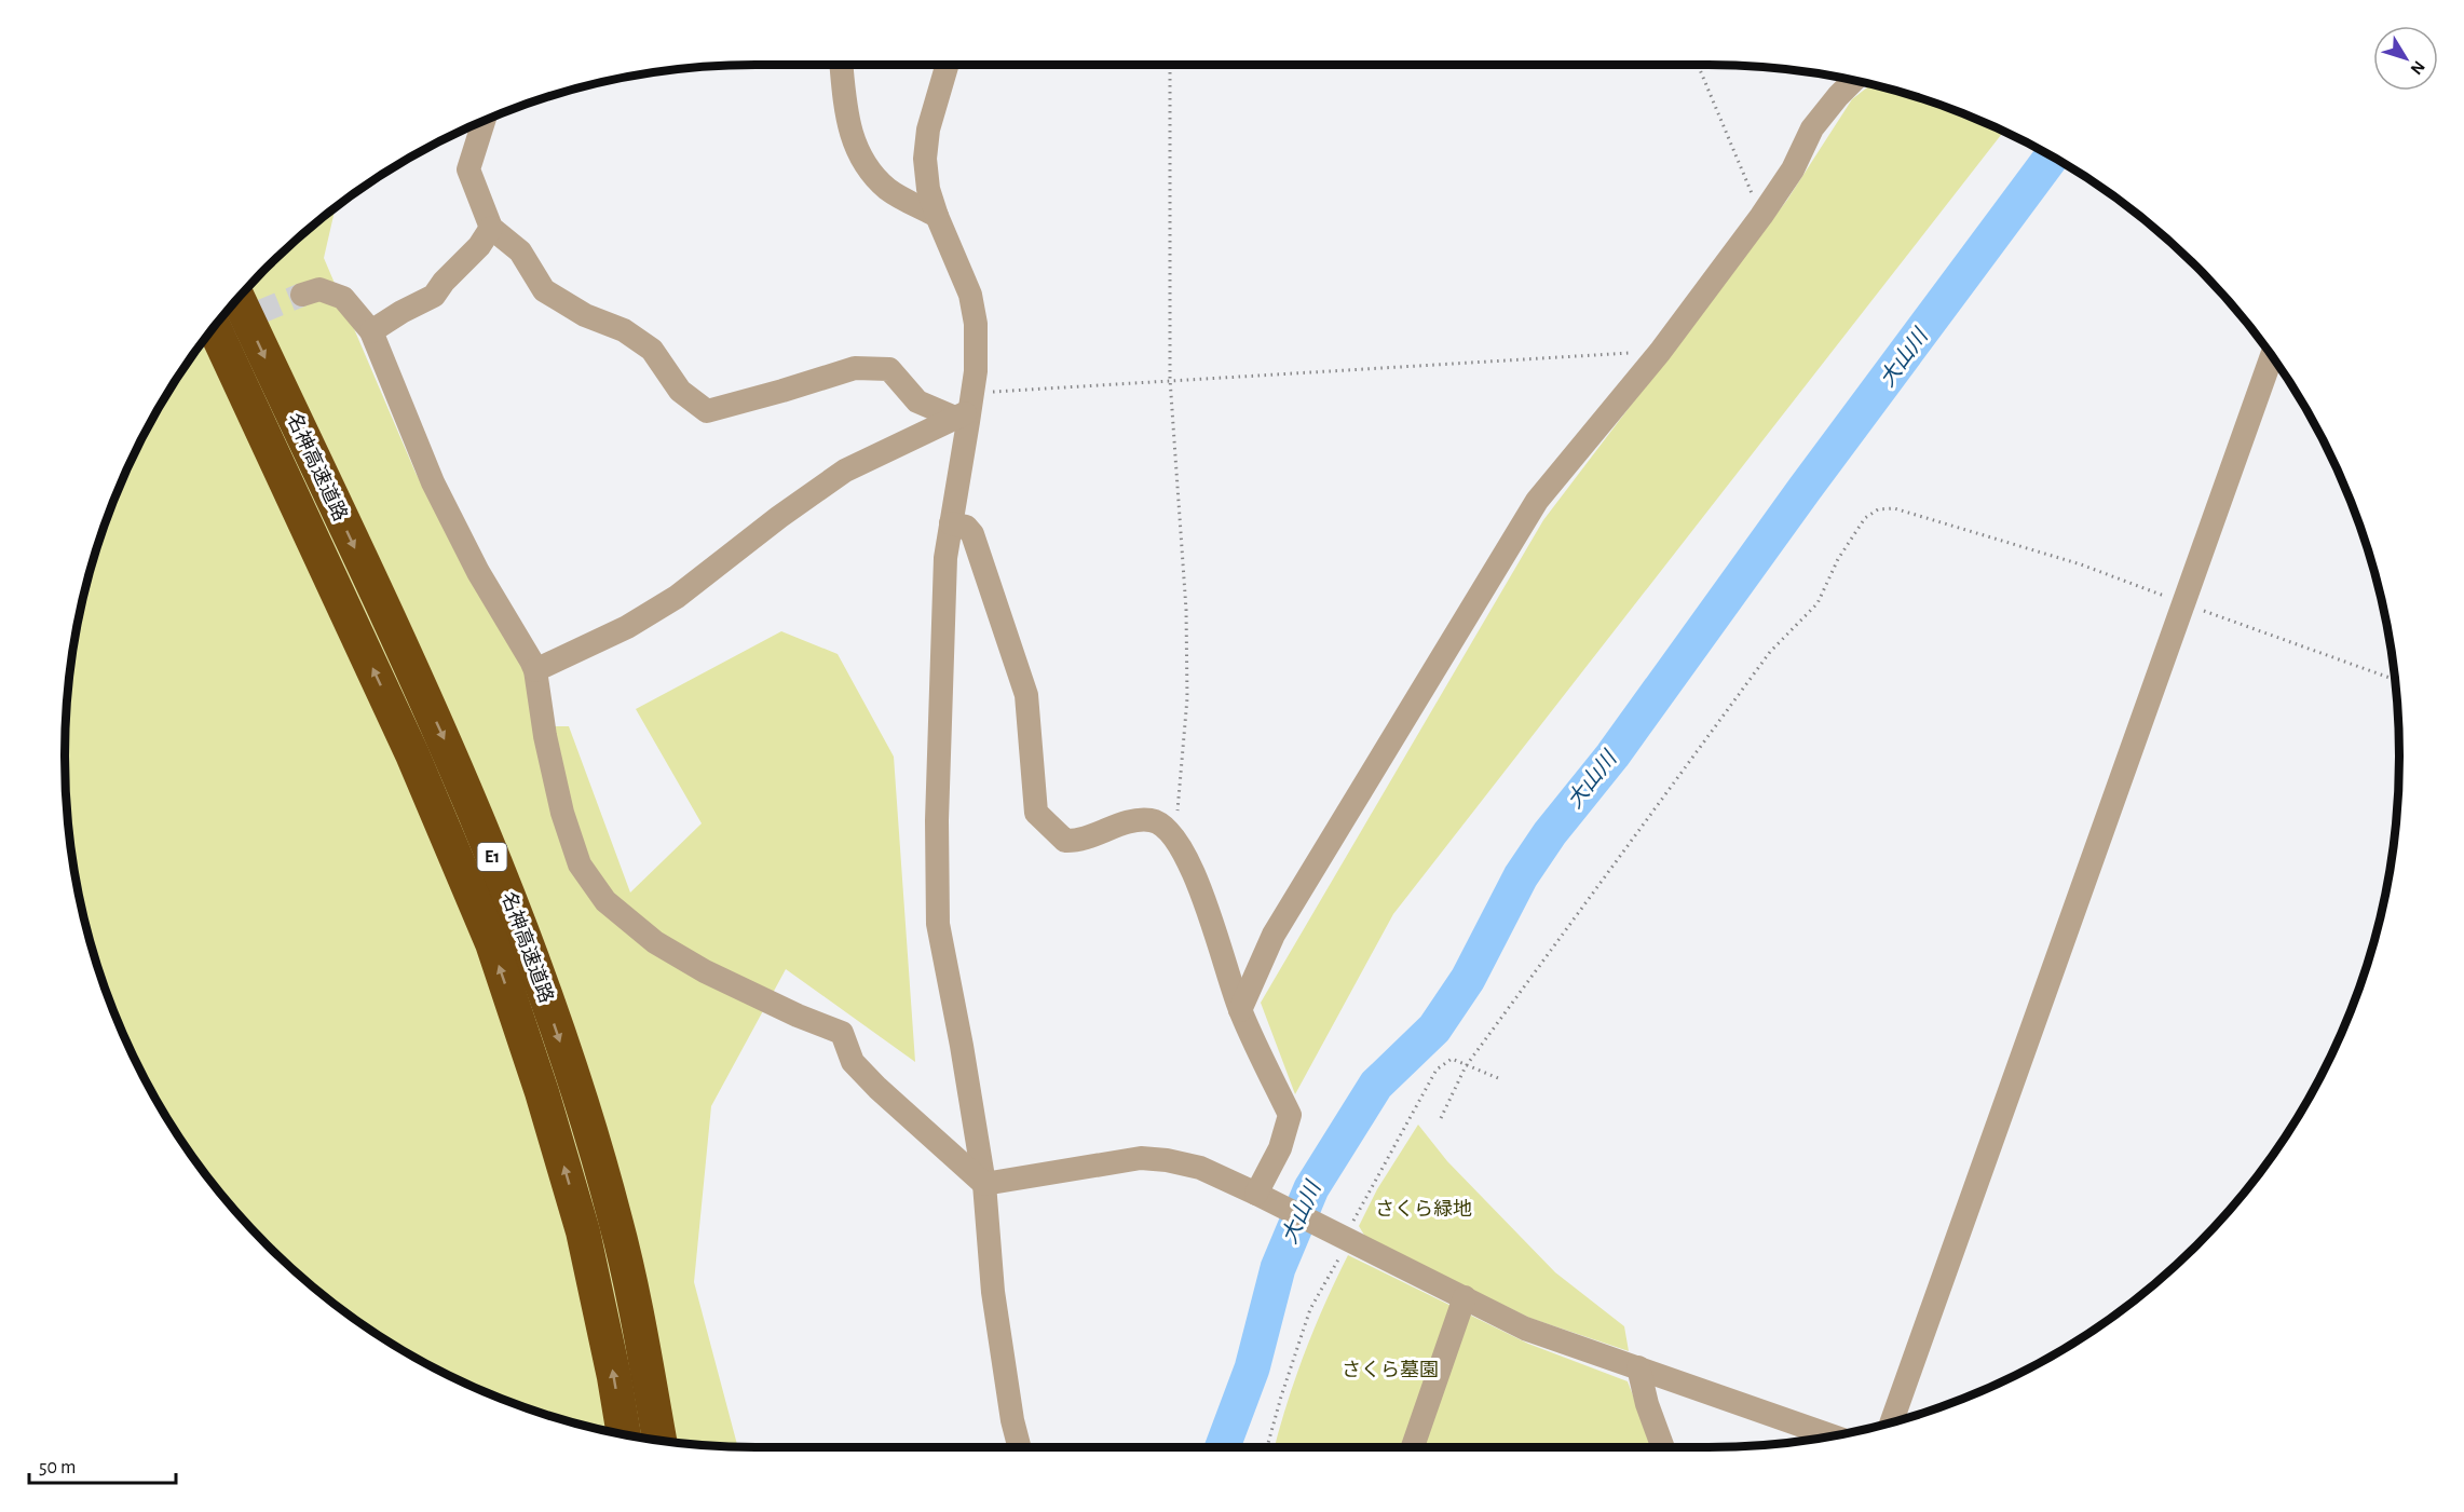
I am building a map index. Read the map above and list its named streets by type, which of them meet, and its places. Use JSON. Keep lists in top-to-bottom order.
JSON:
{
  "streets": {
    "highway": ["名神高速道路", "E1"]
  },
  "water": ["大山川"],
  "parks": ["さくら緑地", "さくら墓園"],
  "scale_bar": "50 m",
  "north": "bottom right"
}
